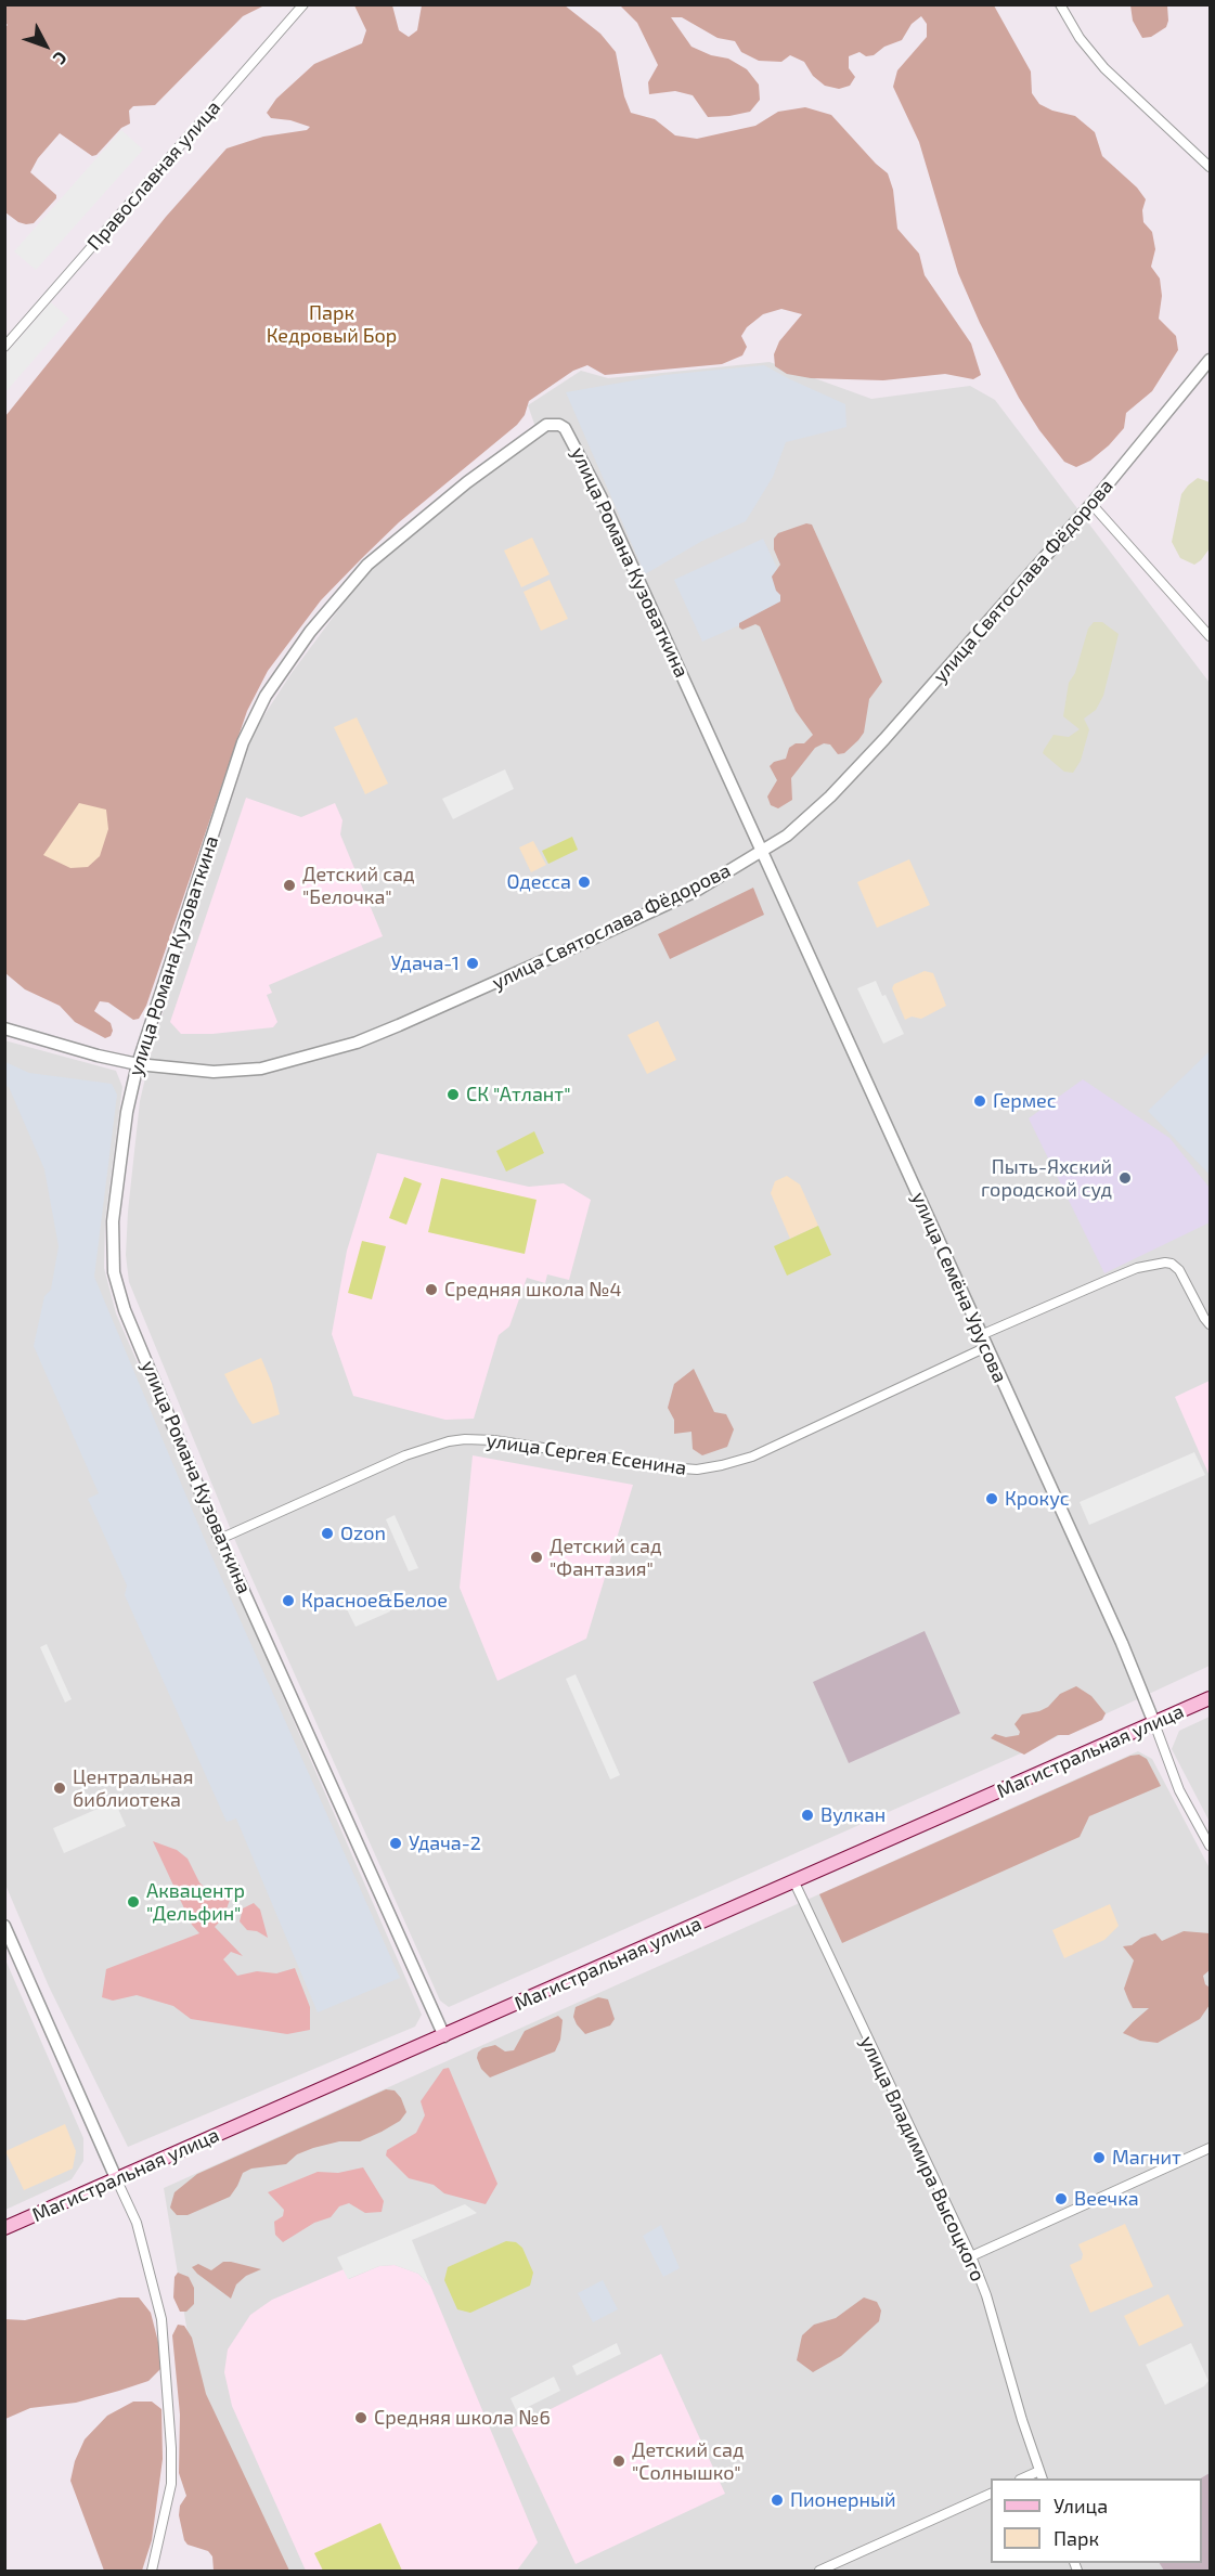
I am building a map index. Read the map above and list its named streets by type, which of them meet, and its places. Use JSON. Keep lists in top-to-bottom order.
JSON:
{
  "streets": {
    "main road": ["Магистральная улица"],
    "street": [
      "Православная улица",
      "улица Романа Кузоваткина",
      "улица Святослава Фёдорова",
      "улица Семёна Урусова",
      "улица Сергея Есенина",
      "улица Владимира Высоцкого"
    ]
  },
  "crossings": [
    ["улица Романа Кузоваткина", "улица Святослава Фёдорова"],
    ["улица Романа Кузоваткина", "улица Семёна Урусова"],
    ["улица Романа Кузоваткина", "улица Сергея Есенина"],
    ["улица Романа Кузоваткина", "Магистральная улица"],
    ["улица Святослава Фёдорова", "улица Семёна Урусова"],
    ["улица Семёна Урусова", "улица Сергея Есенина"],
    ["улица Семёна Урусова", "Магистральная улица"],
    ["Магистральная улица", "улица Владимира Высоцкого"]
  ],
  "parks": ["Парк Кедровый Бор"],
  "places": [
    "Одесса",
    "Детский сад \"Белочка\"",
    "Удача-1",
    "СК \"Атлант\"",
    "Гермес",
    "Пыть-Яхский городской суд",
    "Средняя школа №4",
    "Крокус",
    "Ozon",
    "Детский сад \"Фантазия\"",
    "Красное&Белое",
    "Центральная библиотека",
    "Вулкан",
    "Удача-2",
    "Аквацентр \"Дельфин\"",
    "Магнит",
    "Веечка",
    "Средняя школа №6",
    "Детский сад \"Солнышко\"",
    "Пионерный"
  ],
  "legend": ["Улица", "Парк"],
  "north": "bottom right"
}
